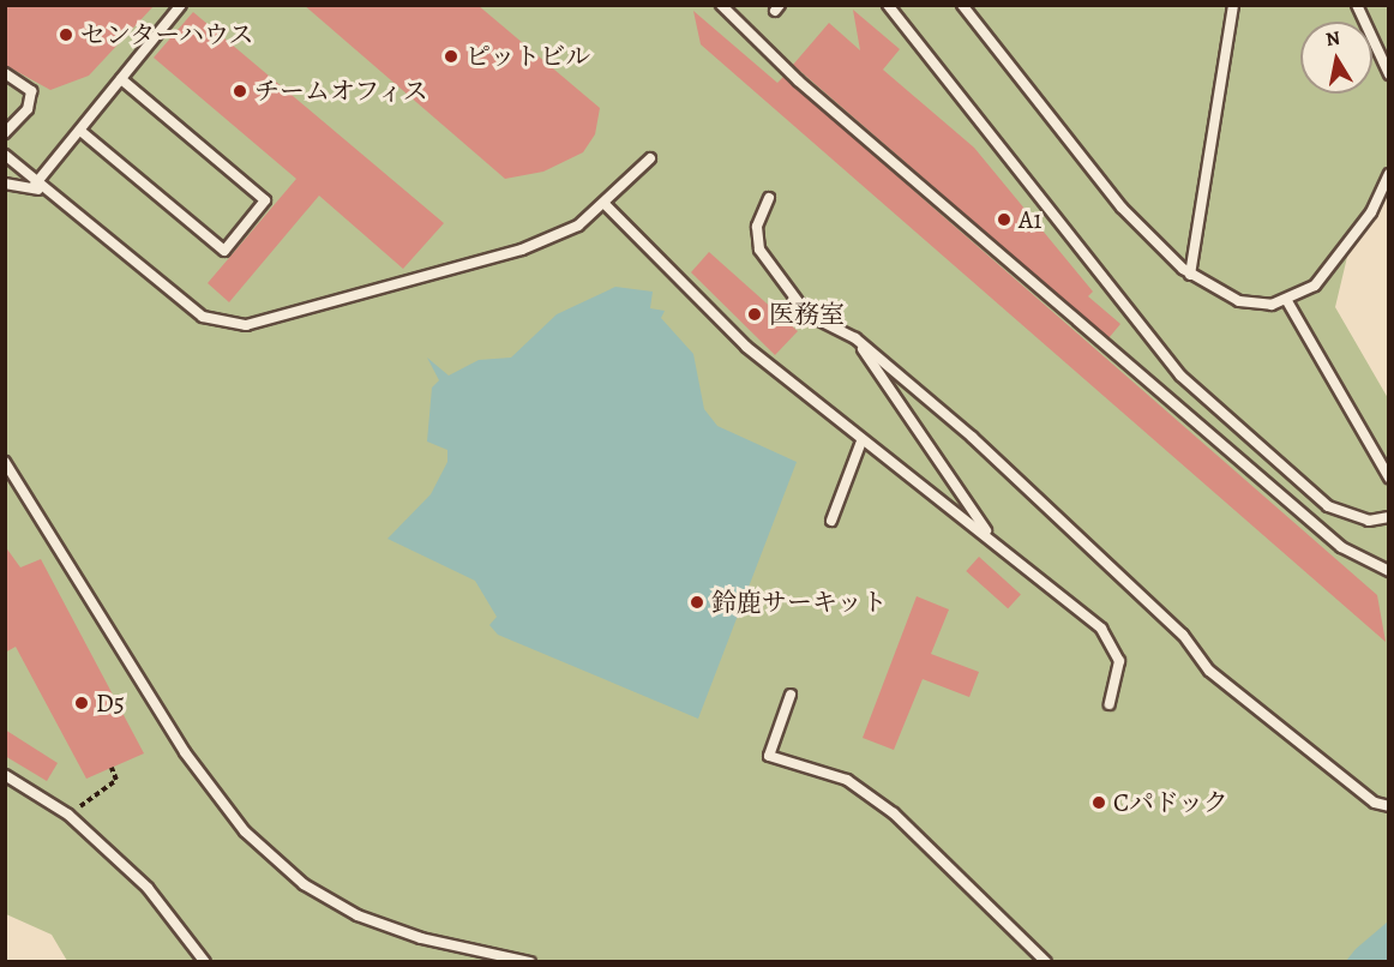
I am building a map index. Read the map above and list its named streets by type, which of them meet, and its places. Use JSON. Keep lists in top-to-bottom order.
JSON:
{
  "places": [
    "センターハウス",
    "ピットビル",
    "チームオフィス",
    "A1",
    "医務室",
    "鈴鹿サーキット",
    "D5",
    "Cパドック"
  ],
  "north": "top"
}
